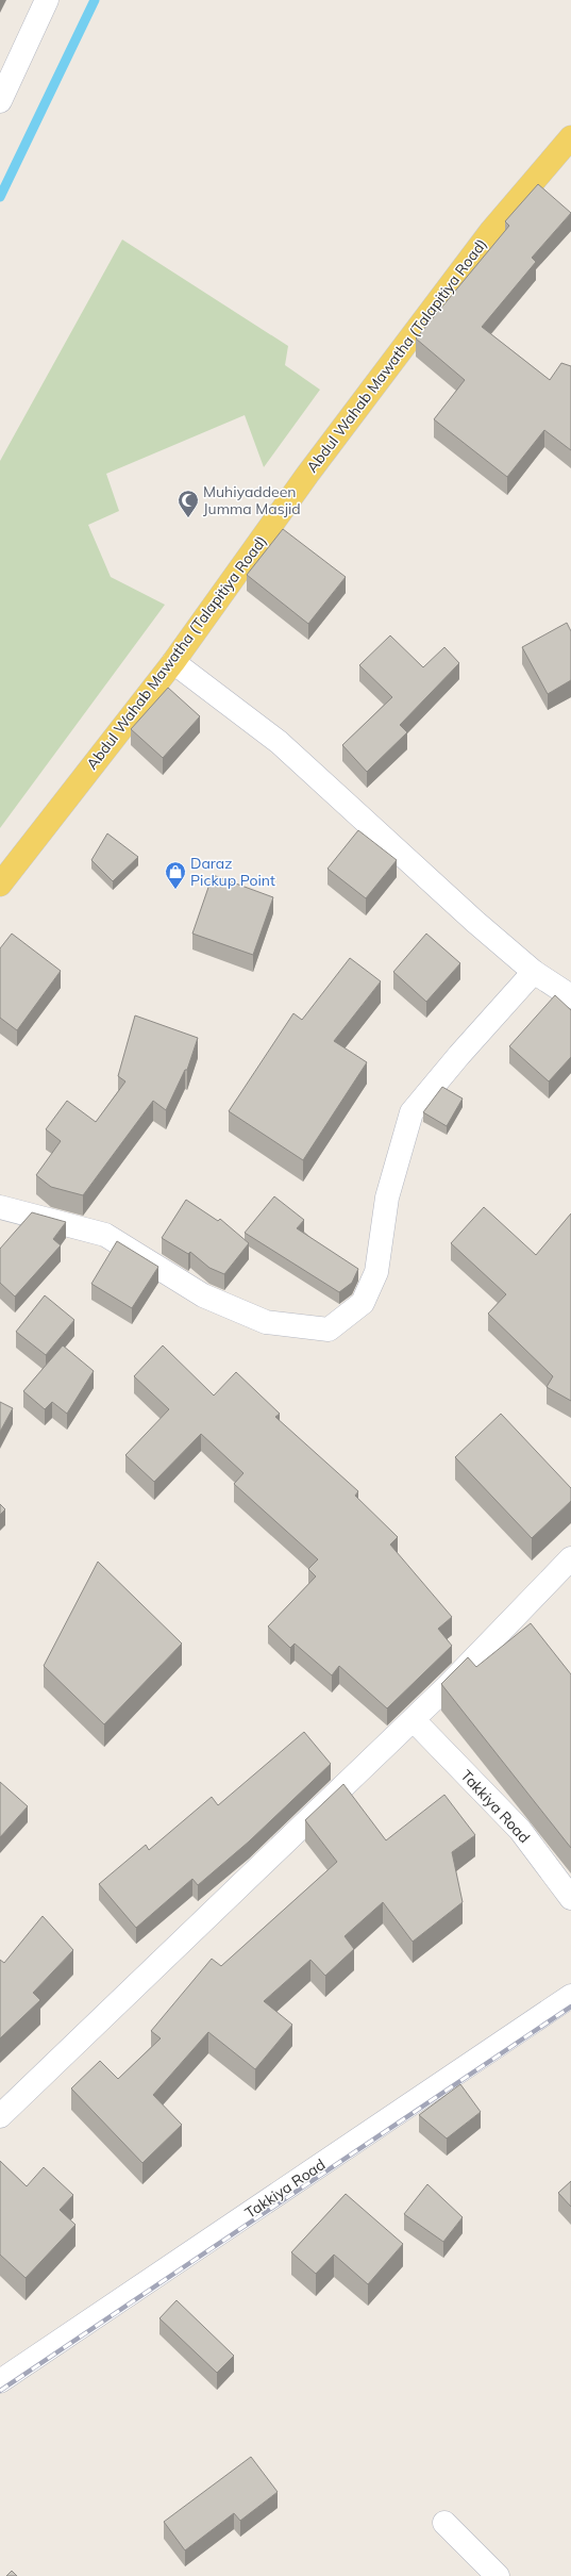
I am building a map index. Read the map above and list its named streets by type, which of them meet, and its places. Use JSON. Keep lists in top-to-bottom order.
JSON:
{
  "streets": {
    "main road": ["Abdul Wahab Mawatha (Talapitiya Road)"],
    "street": ["Takkiya Road"]
  },
  "places": {
    "mosque": ["Muhiyaddeen Jumma Masjid"],
    "shop": ["Daraz Pickup Point"]
  }
}
